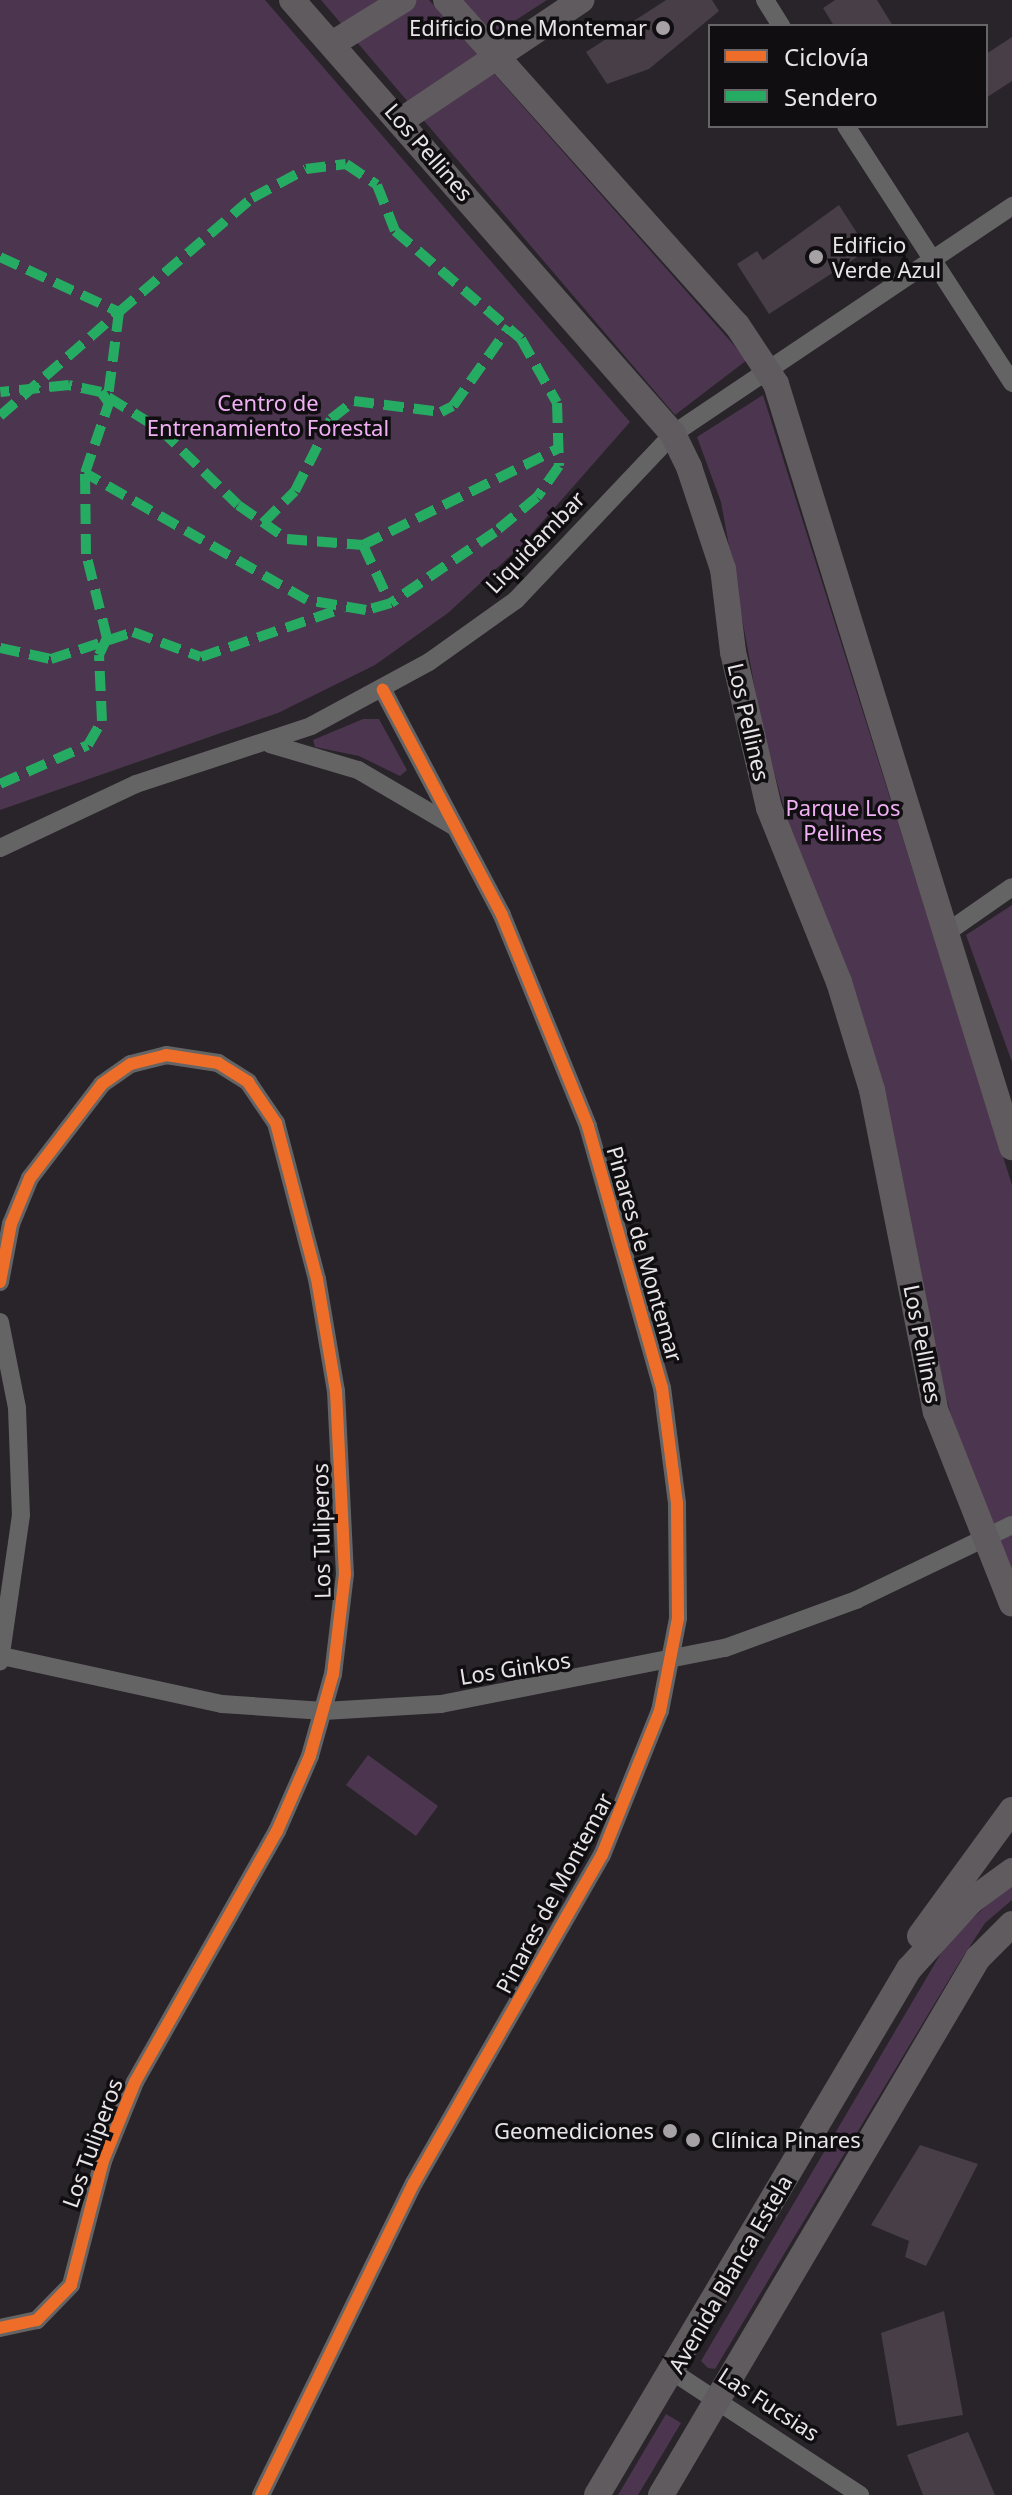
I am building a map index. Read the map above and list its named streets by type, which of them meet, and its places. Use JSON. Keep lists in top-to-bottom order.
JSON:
{
  "streets": {
    "main road": ["Los Pellines", "Avenida Blanca Estela"],
    "street": [
      "Liquidambar",
      "Pinares de Montemar",
      "Los Tuliperos",
      "Los Ginkos",
      "Las Fucsias"
    ]
  },
  "crossings": [
    ["Los Pellines", "Liquidambar"],
    ["Los Pellines", "Los Ginkos"],
    ["Liquidambar", "Pinares de Montemar"],
    ["Pinares de Montemar", "Los Ginkos"],
    ["Los Tuliperos", "Los Ginkos"],
    ["Avenida Blanca Estela", "Las Fucsias"]
  ],
  "parks": ["Centro de Entrenamiento Forestal", "Parque Los Pellines"],
  "places": [
    "Edificio One Montemar",
    "Edificio Verde Azul",
    "Geomediciones",
    "Clínica Pinares"
  ],
  "legend": ["Ciclovía", "Sendero"]
}
